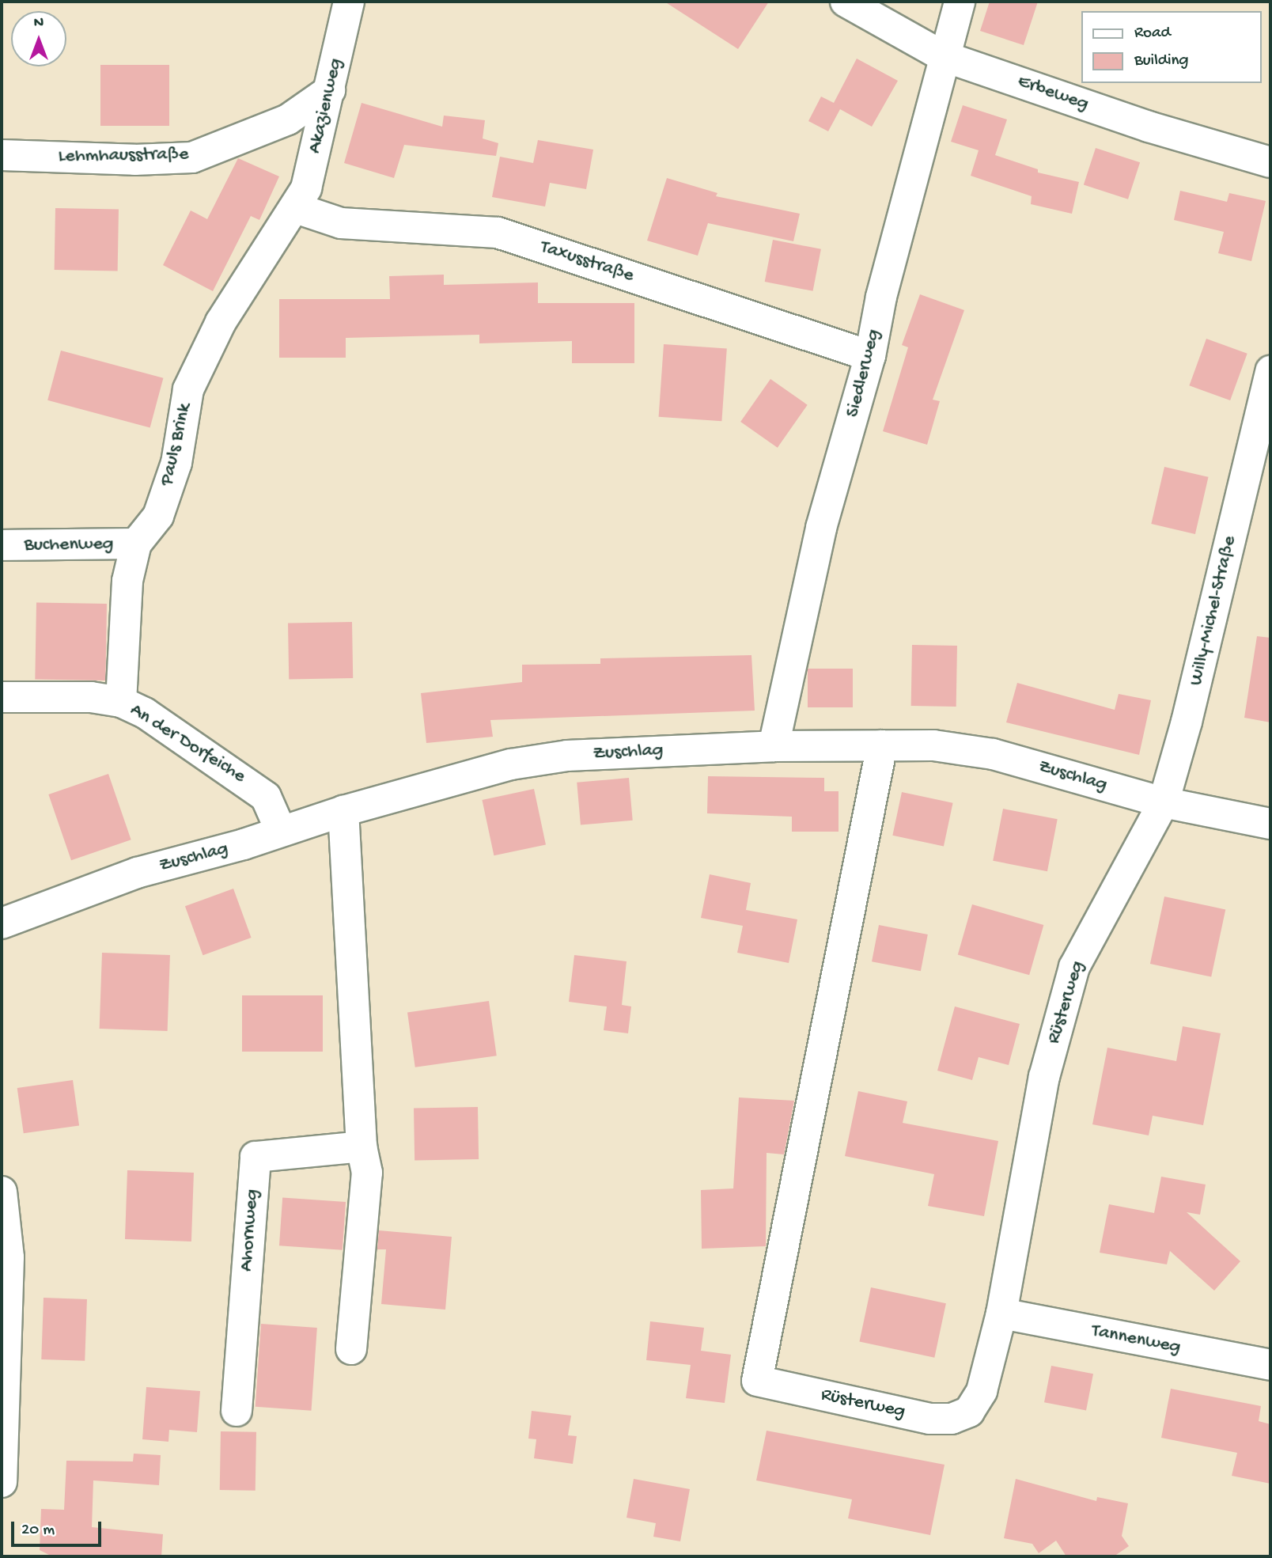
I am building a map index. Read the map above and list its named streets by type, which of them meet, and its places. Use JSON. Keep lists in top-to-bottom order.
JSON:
{
  "streets": {
    "street": [
      "Erbeweg",
      "Akazienweg",
      "Lehmhausstraße",
      "Taxusstraße",
      "Siedlerweg",
      "Pauls Brink",
      "Buchenweg",
      "Willy-Michel-Straße",
      "An der Dorfeiche",
      "Zuschlag",
      "Rüsterweg",
      "Ahornweg",
      "Tannenweg"
    ]
  },
  "crossings": [
    ["Erbeweg", "Siedlerweg"],
    ["Akazienweg", "Lehmhausstraße"],
    ["Akazienweg", "Taxusstraße"],
    ["Akazienweg", "Pauls Brink"],
    ["Taxusstraße", "Siedlerweg"],
    ["Taxusstraße", "Pauls Brink"],
    ["Siedlerweg", "Zuschlag"],
    ["Pauls Brink", "Buchenweg"],
    ["Pauls Brink", "An der Dorfeiche"],
    ["Willy-Michel-Straße", "Zuschlag"],
    ["Willy-Michel-Straße", "Rüsterweg"],
    ["An der Dorfeiche", "Zuschlag"],
    ["Zuschlag", "Rüsterweg"],
    ["Rüsterweg", "Tannenweg"]
  ],
  "legend": ["Road", "Building"],
  "scale_bar": "20 m",
  "north": "top"
}
